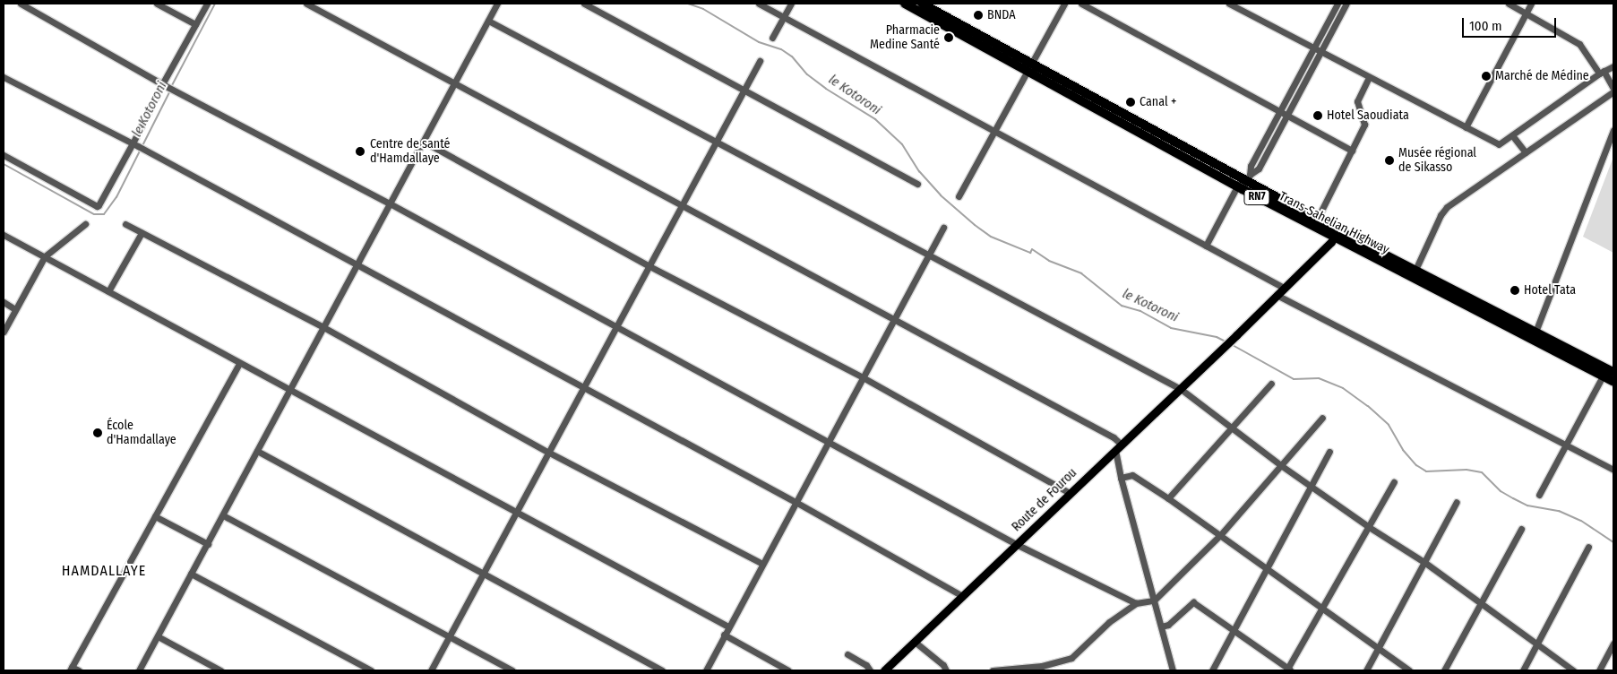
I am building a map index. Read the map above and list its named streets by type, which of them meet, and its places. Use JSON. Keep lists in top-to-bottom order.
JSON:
{
  "streets": {
    "highway": ["RN7", "Trans-Sahelian Highway"],
    "main road": ["Route de Fourou"]
  },
  "crossings": [
    ["Trans-Sahelian Highway", "Route de Fourou"]
  ],
  "districts": ["HAMDALLAYE"],
  "water": ["le Kotoroni"],
  "places": [
    "BNDA",
    "Pharmacie Medine Santé",
    "Marché de Médine",
    "Canal +",
    "Hotel Saoudiata",
    "Centre de santé d'Hamdallaye",
    "Musée régional de Sikasso",
    "Hotel Tata",
    "École d'Hamdallaye"
  ],
  "scale_bar": "100 m"
}
